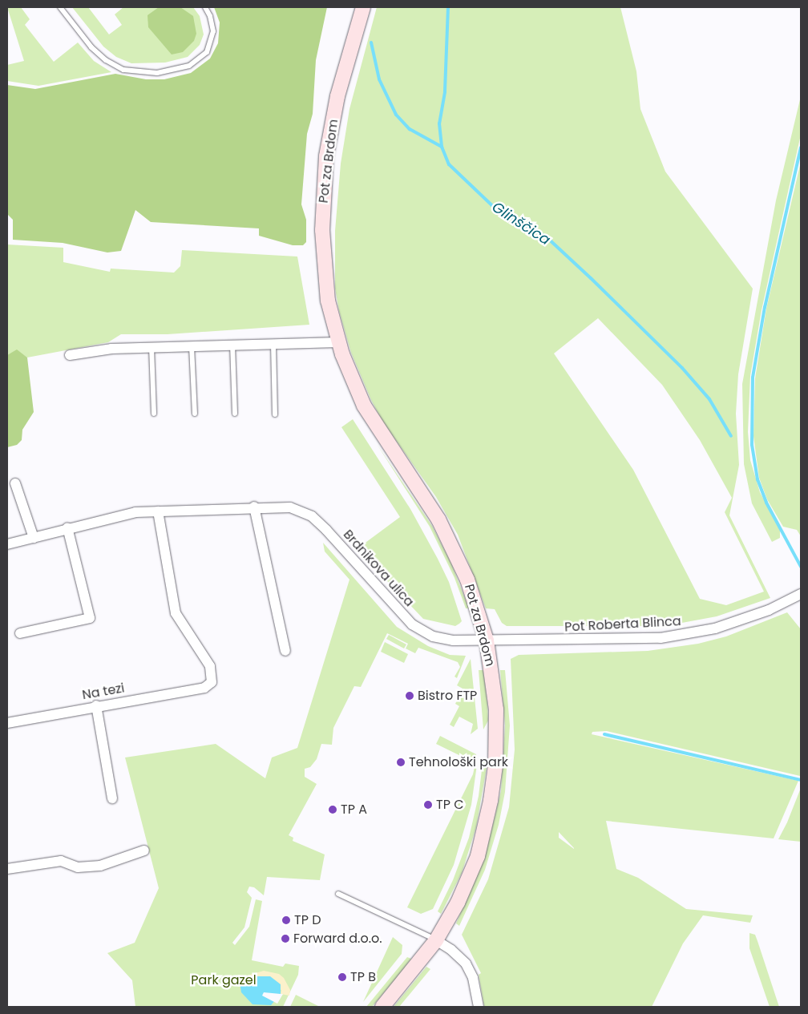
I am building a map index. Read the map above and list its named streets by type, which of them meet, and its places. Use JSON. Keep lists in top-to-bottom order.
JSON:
{
  "streets": {
    "main road": ["Pot za Brdom"],
    "street": ["Brdnikova ulica", "Pot Roberta Blinca", "Na tezi"]
  },
  "crossings": [
    ["Pot za Brdom", "Brdnikova ulica"],
    ["Pot za Brdom", "Pot Roberta Blinca"],
    ["Brdnikova ulica", "Pot Roberta Blinca"],
    ["Brdnikova ulica", "Na tezi"]
  ],
  "water": ["Glinščica"],
  "parks": ["Park gazel"],
  "places": [
    "Bistro FTP",
    "Tehnološki park",
    "TP C",
    "TP A",
    "TP D",
    "Forward d.o.o.",
    "TP B"
  ]
}
